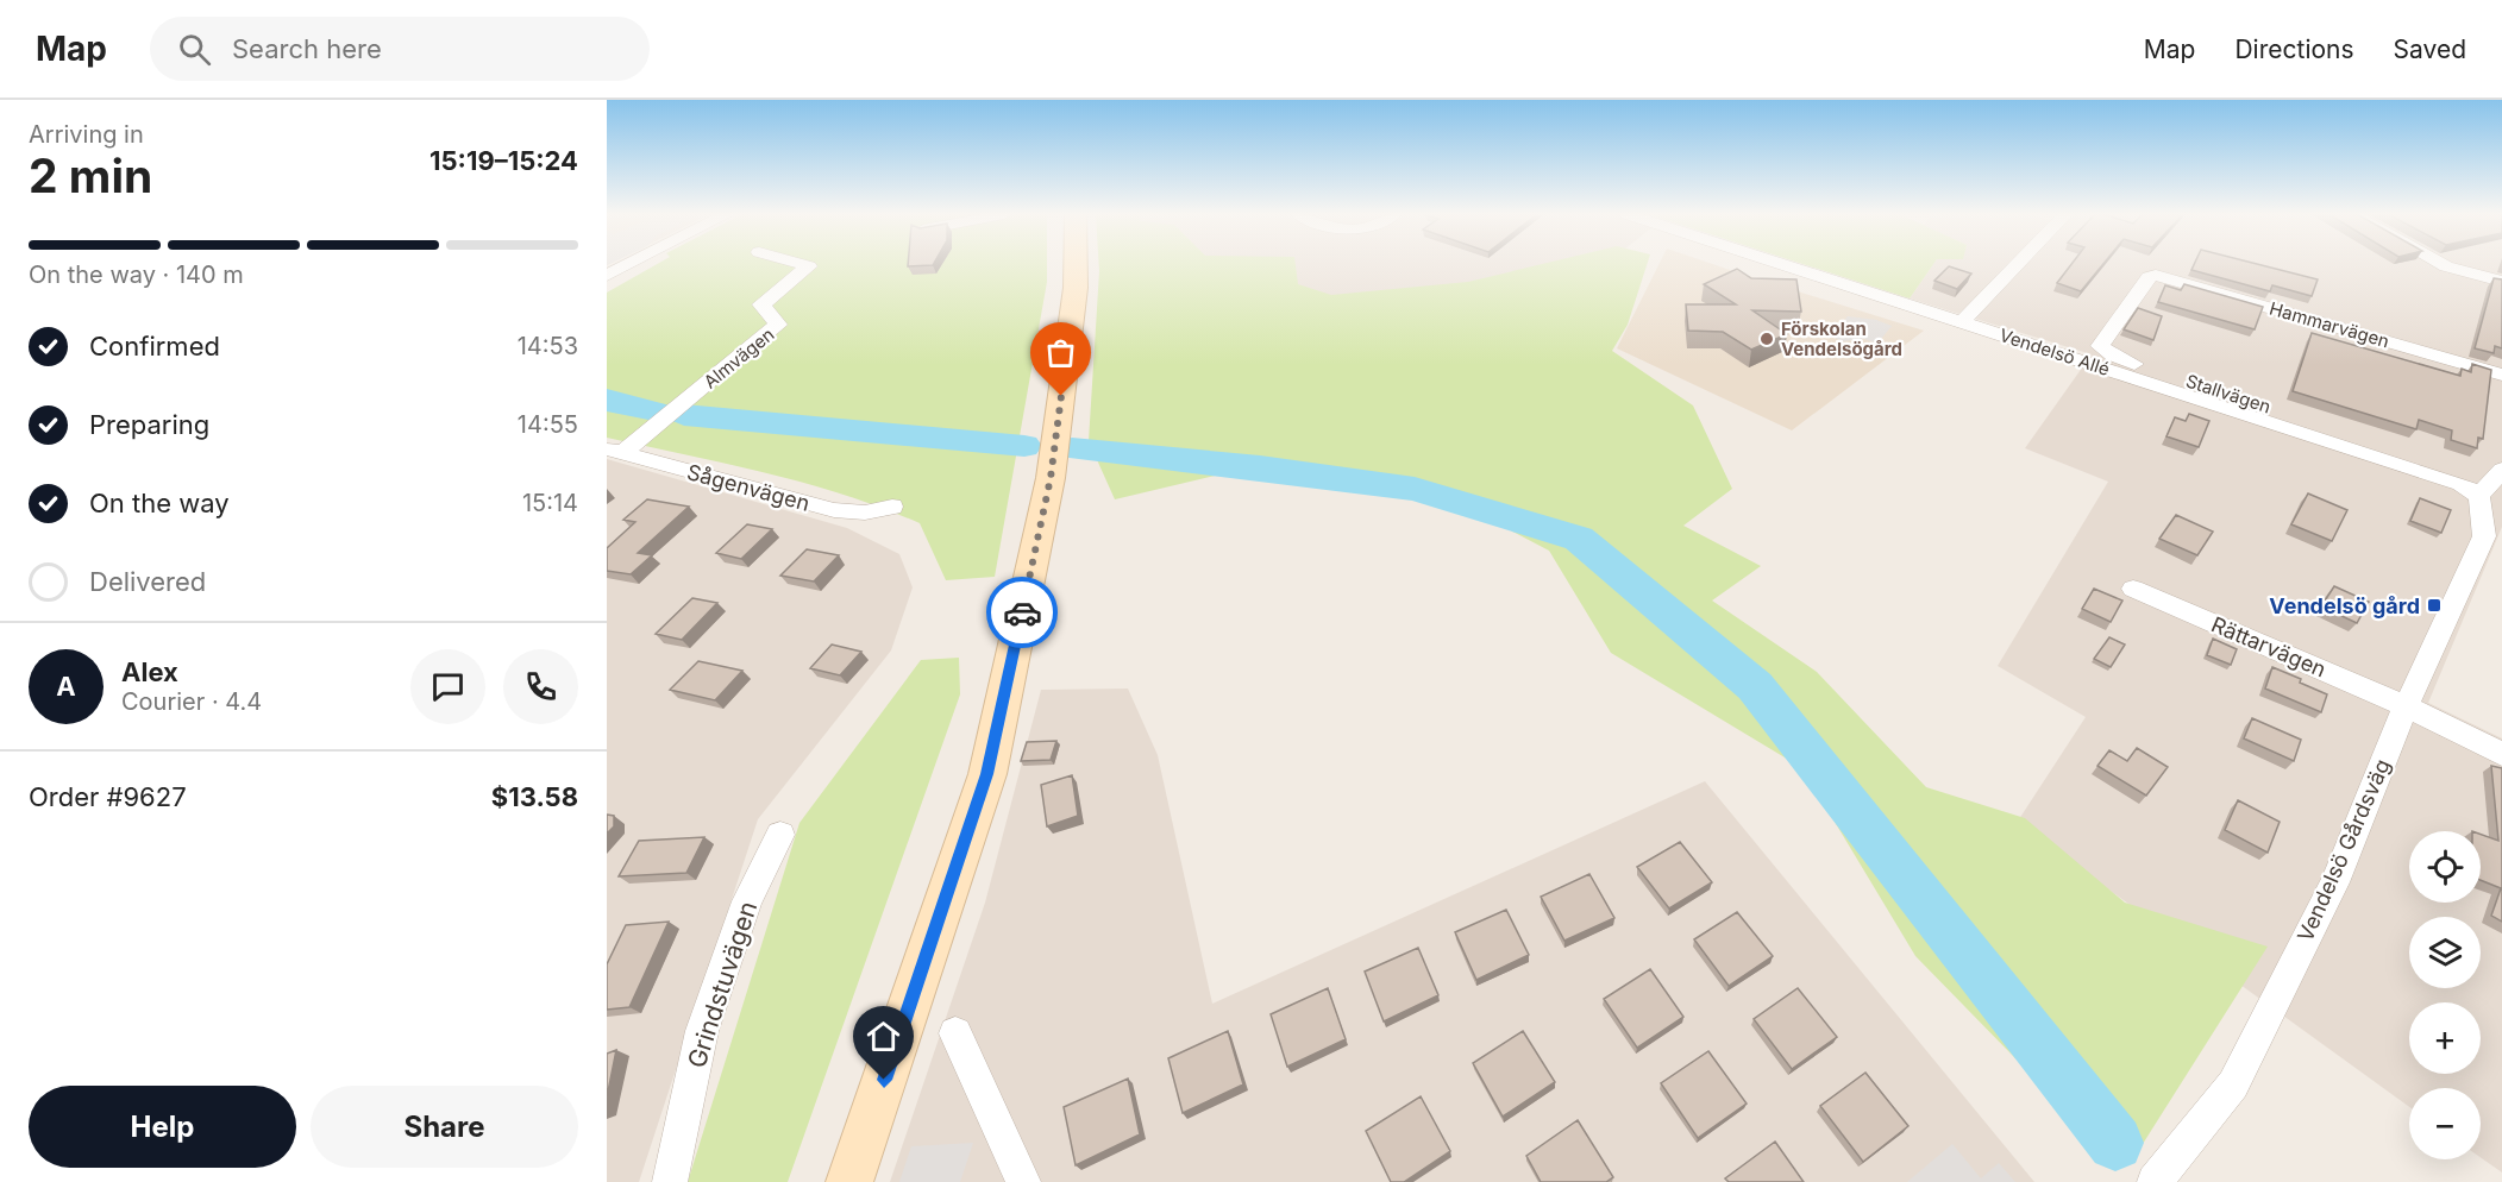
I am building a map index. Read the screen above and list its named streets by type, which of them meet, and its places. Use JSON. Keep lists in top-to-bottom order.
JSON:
{
  "streets": {
    "street": [
      "Hammarvägen",
      "Vendelsö Allé",
      "Almvägen",
      "Stallvägen",
      "Sågenvägen",
      "Rättarvägen",
      "Vendelsö Gårdsväg",
      "Grindstuvägen"
    ]
  },
  "crossings": [
    ["Hammarvägen", "Stallvägen"],
    ["Vendelsö Allé", "Stallvägen"],
    ["Vendelsö Allé", "Vendelsö Gårdsväg"],
    ["Almvägen", "Sågenvägen"],
    ["Stallvägen", "Vendelsö Gårdsväg"],
    ["Rättarvägen", "Vendelsö Gårdsväg"]
  ],
  "places": {
    "other": ["Förskolan Vendelsögård"],
    "transit": ["Vendelsö gård"]
  },
  "page": {
    "header": "Map",
    "search": "Search here",
    "nav": ["Map", "Directions", "Saved"],
    "heading": ["2 min", "Arriving in", "15:19–15:24"],
    "panel": [
      "Alex",
      "Courier · 4.4",
      "Order #9627",
      "$13.58"
    ],
    "bar": "On the way · 140 m",
    "list": [
      ["Confirmed", "14:53"],
      ["Preparing", "14:55"],
      ["On the way", "15:14"],
      "Delivered"
    ],
    "round": "A",
    "map_buttons": ["+", "−"],
    "buttons": ["Help", "Share"]
  }
}
